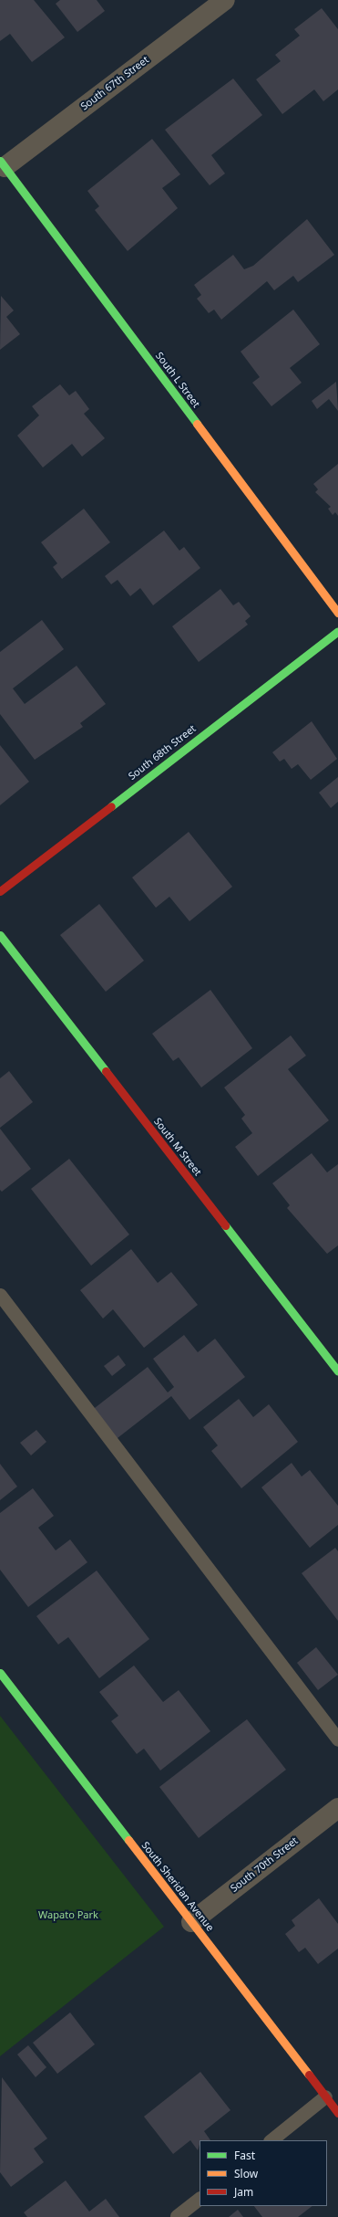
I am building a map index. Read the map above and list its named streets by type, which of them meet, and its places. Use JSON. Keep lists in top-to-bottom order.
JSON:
{
  "streets": {
    "street": [
      "South 67th Street",
      "South L Street",
      "South 68th Street",
      "South M Street",
      "South 70th Street",
      "South Sheridan Avenue"
    ]
  },
  "crossings": [
    ["South 67th Street", "South L Street"],
    ["South 70th Street", "South Sheridan Avenue"]
  ],
  "parks": ["Wapato Park"],
  "legend": ["Fast", "Slow", "Jam"]
}
